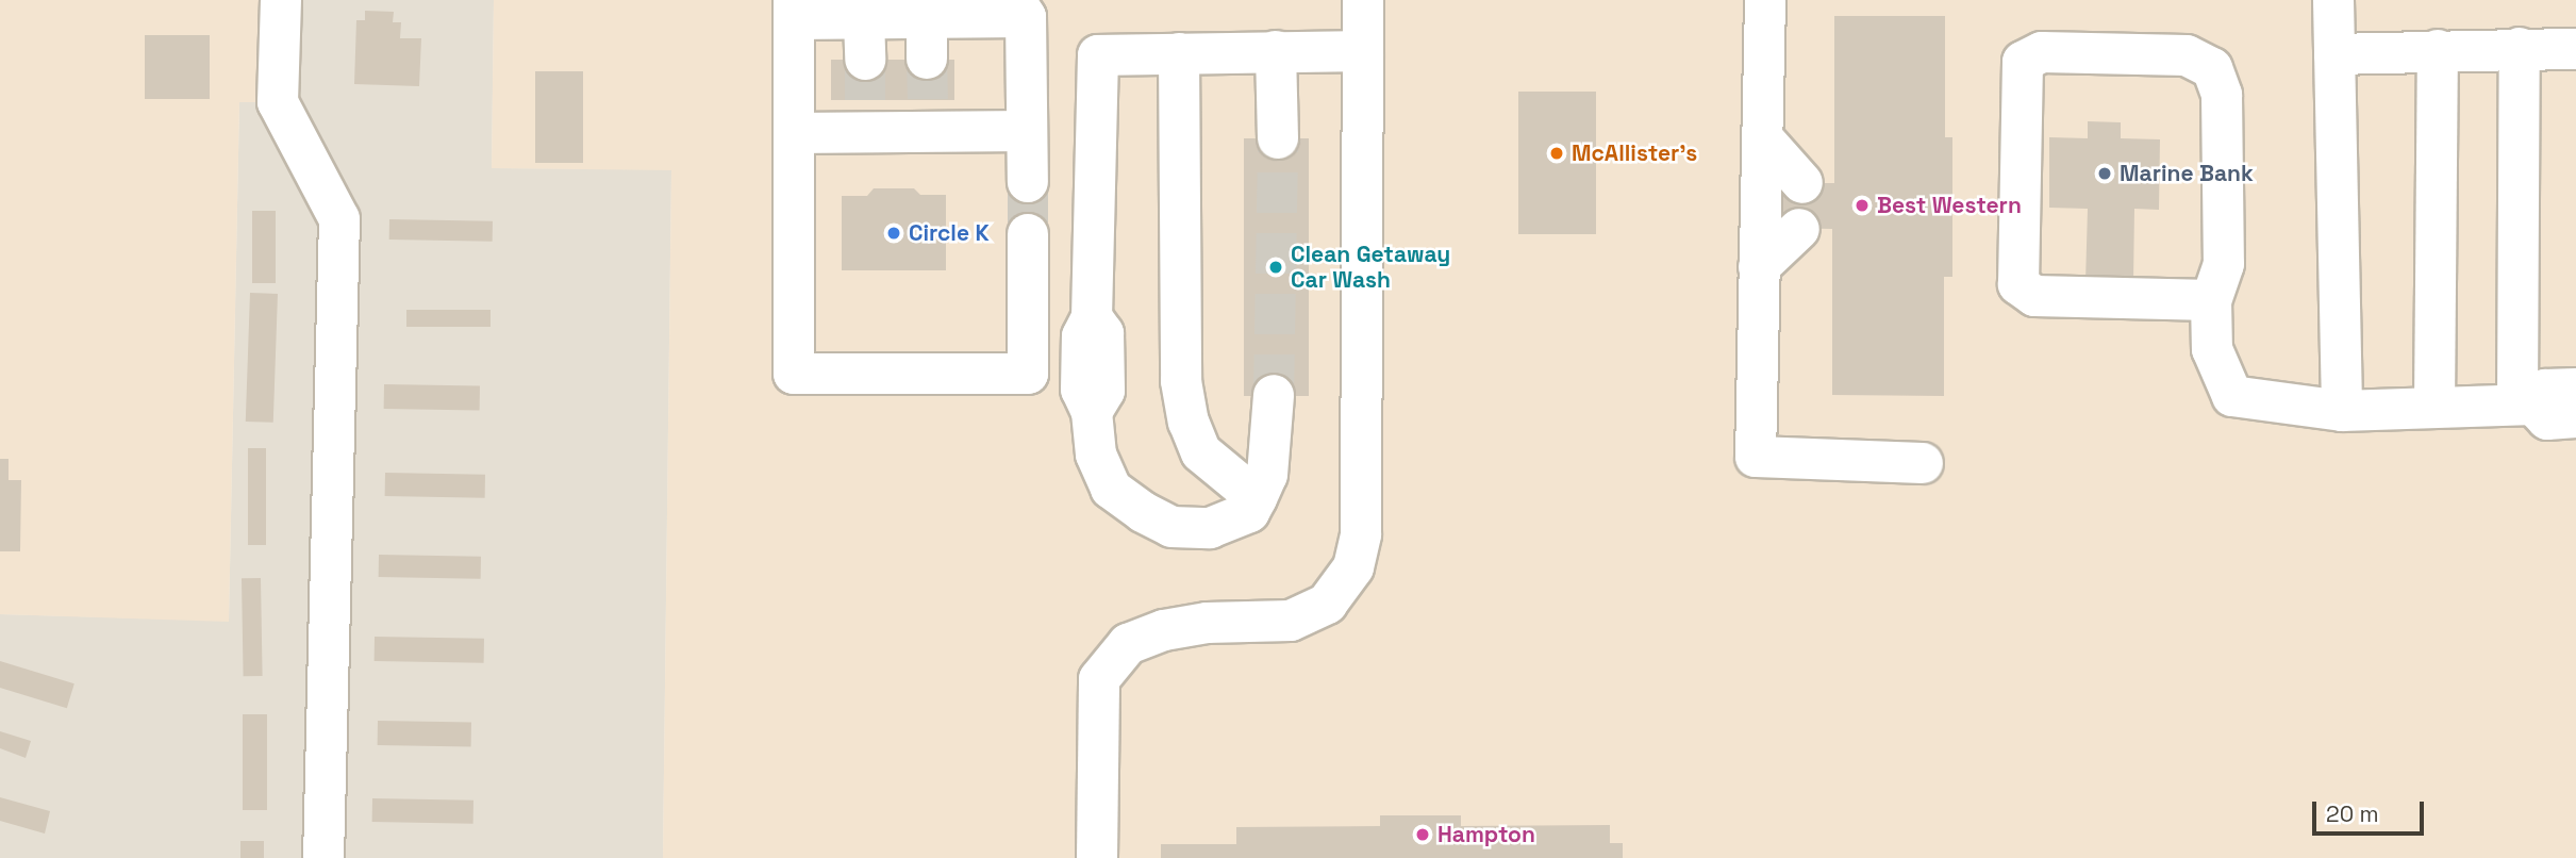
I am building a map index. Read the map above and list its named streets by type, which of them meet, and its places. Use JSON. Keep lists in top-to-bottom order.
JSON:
{
  "places": [
    "McAllister's",
    "Marine Bank",
    "Best Western",
    "Circle K",
    "Clean Getaway Car Wash",
    "Hampton"
  ],
  "scale_bar": "20 m"
}
